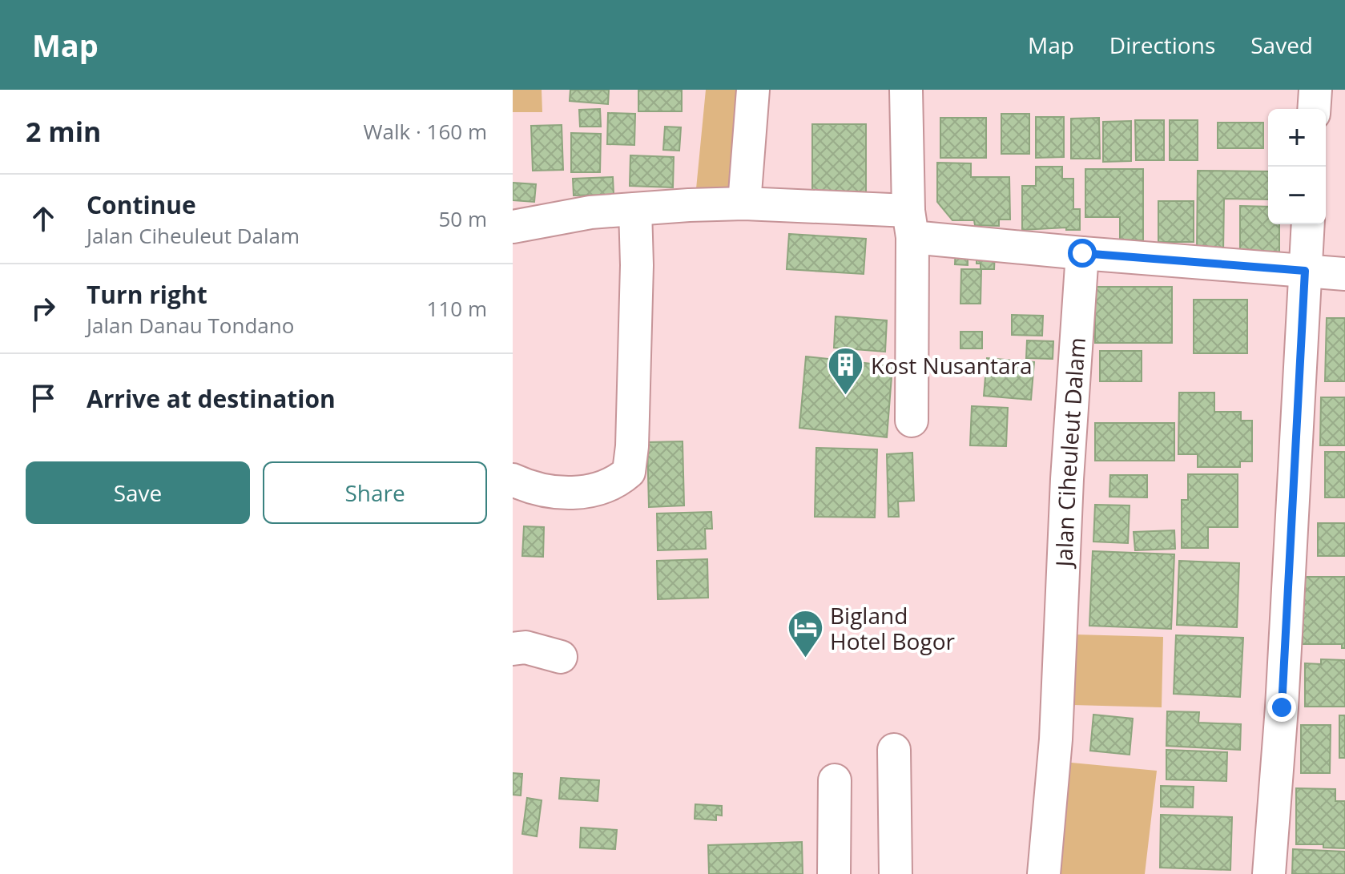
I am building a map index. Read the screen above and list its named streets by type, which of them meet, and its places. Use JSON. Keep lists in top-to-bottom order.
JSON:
{
  "streets": {
    "street": ["Jalan Ciheuleut Dalam"]
  },
  "places": {
    "building": ["Kost Nusantara"],
    "hotel": ["Bigland Hotel Bogor"]
  },
  "page": {
    "header": "Map",
    "nav": ["Map", "Directions", "Saved"],
    "heading": ["2 min", "Walk · 160 m"],
    "map_buttons": ["+", "−"],
    "list": [
      ["Continue", "Jalan Ciheuleut Dalam", "50 m"],
      ["Turn right", "Jalan Danau Tondano", "110 m"],
      "Arrive at destination"
    ],
    "buttons": ["Save", "Share"]
  }
}
